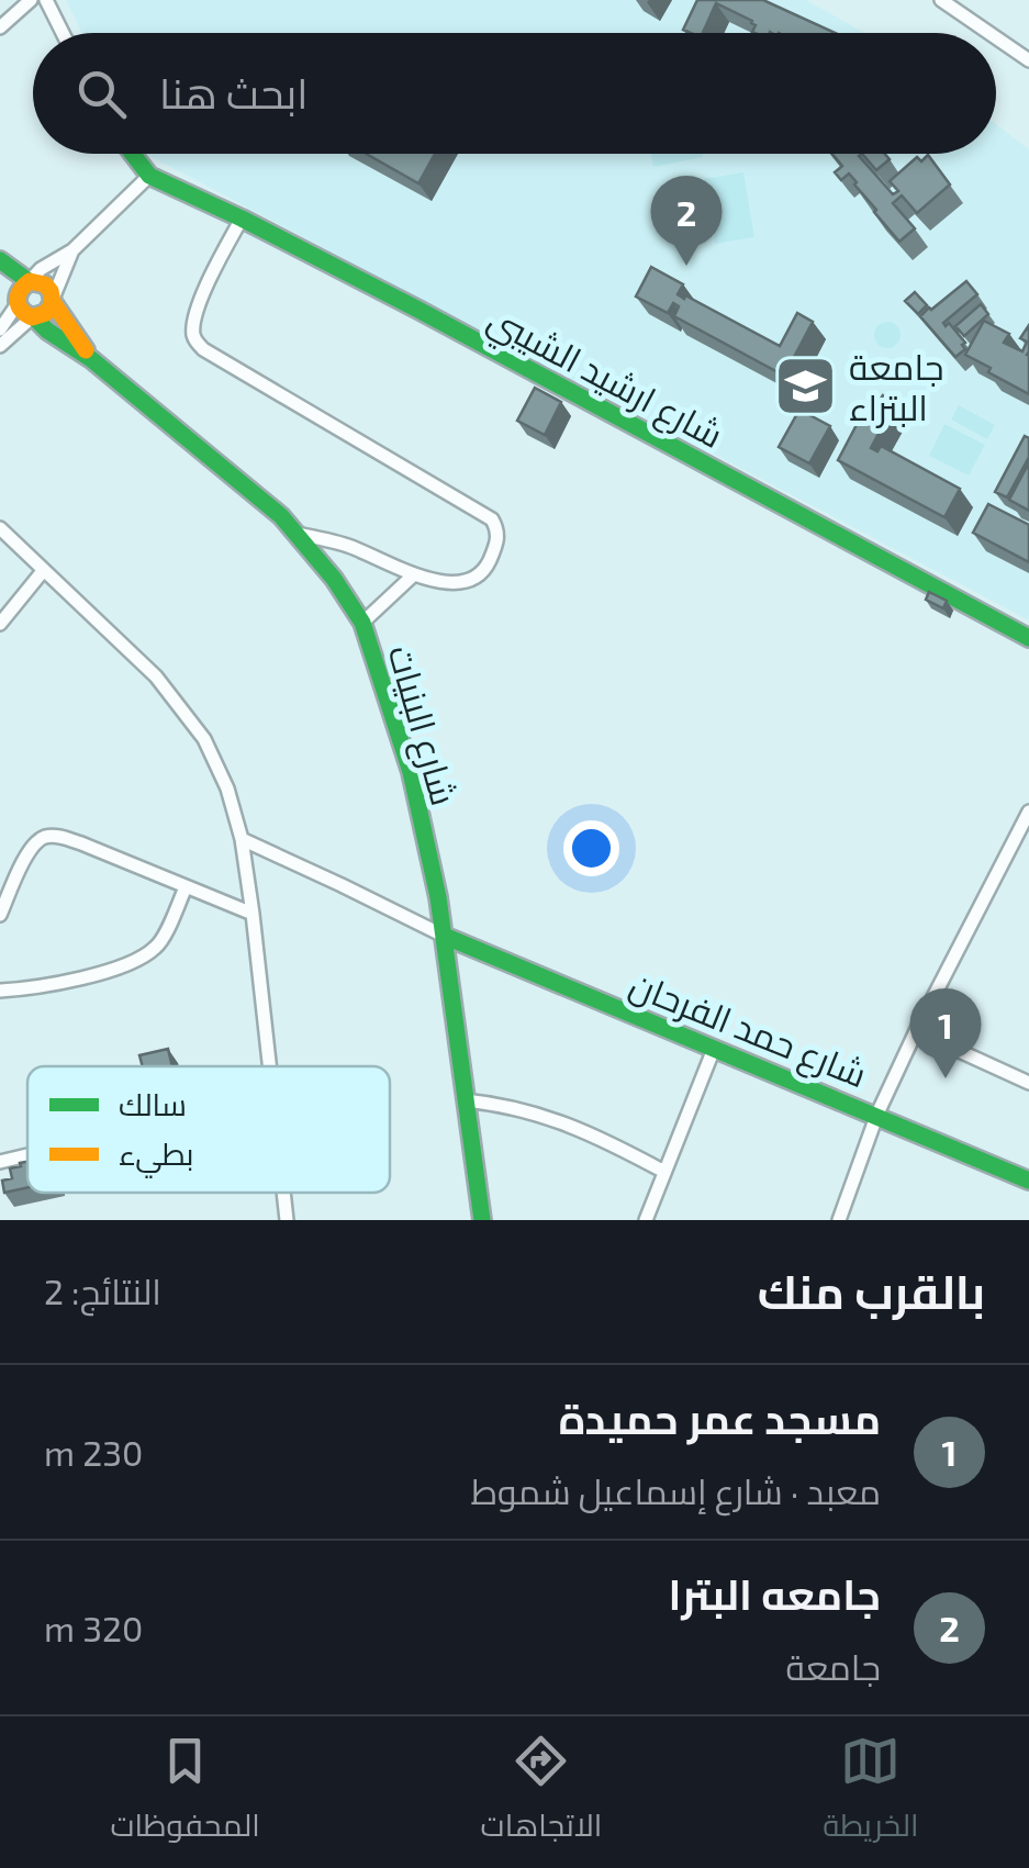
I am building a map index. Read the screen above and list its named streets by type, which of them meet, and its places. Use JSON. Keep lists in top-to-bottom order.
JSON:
{
  "streets": {
    "street": ["شارع ارشيد الشيبي", "شارع البنيات", "شارع حمد الفرحان"]
  },
  "crossings": [
    ["شارع البنيات", "شارع حمد الفرحان"]
  ],
  "places": {
    "school or university": ["جامعة البتراء"]
  },
  "legend": ["سالك", "بطيء"],
  "page": {
    "search": "ابحث هنا",
    "pins": ["2", "1"],
    "heading": ["بالقرب منك", "النتائج: 2"],
    "list": [
      {
        "mark": "1",
        "name": "مسجد عمر حميدة",
        "note": "معبد · شارع إسماعيل شموط",
        "value": "230 m"
      },
      {
        "mark": "2",
        "name": "جامعه البترا",
        "note": "جامعة",
        "value": "320 m"
      }
    ],
    "nav": ["الخريطة", "الاتجاهات", "المحفوظات"]
  }
}
